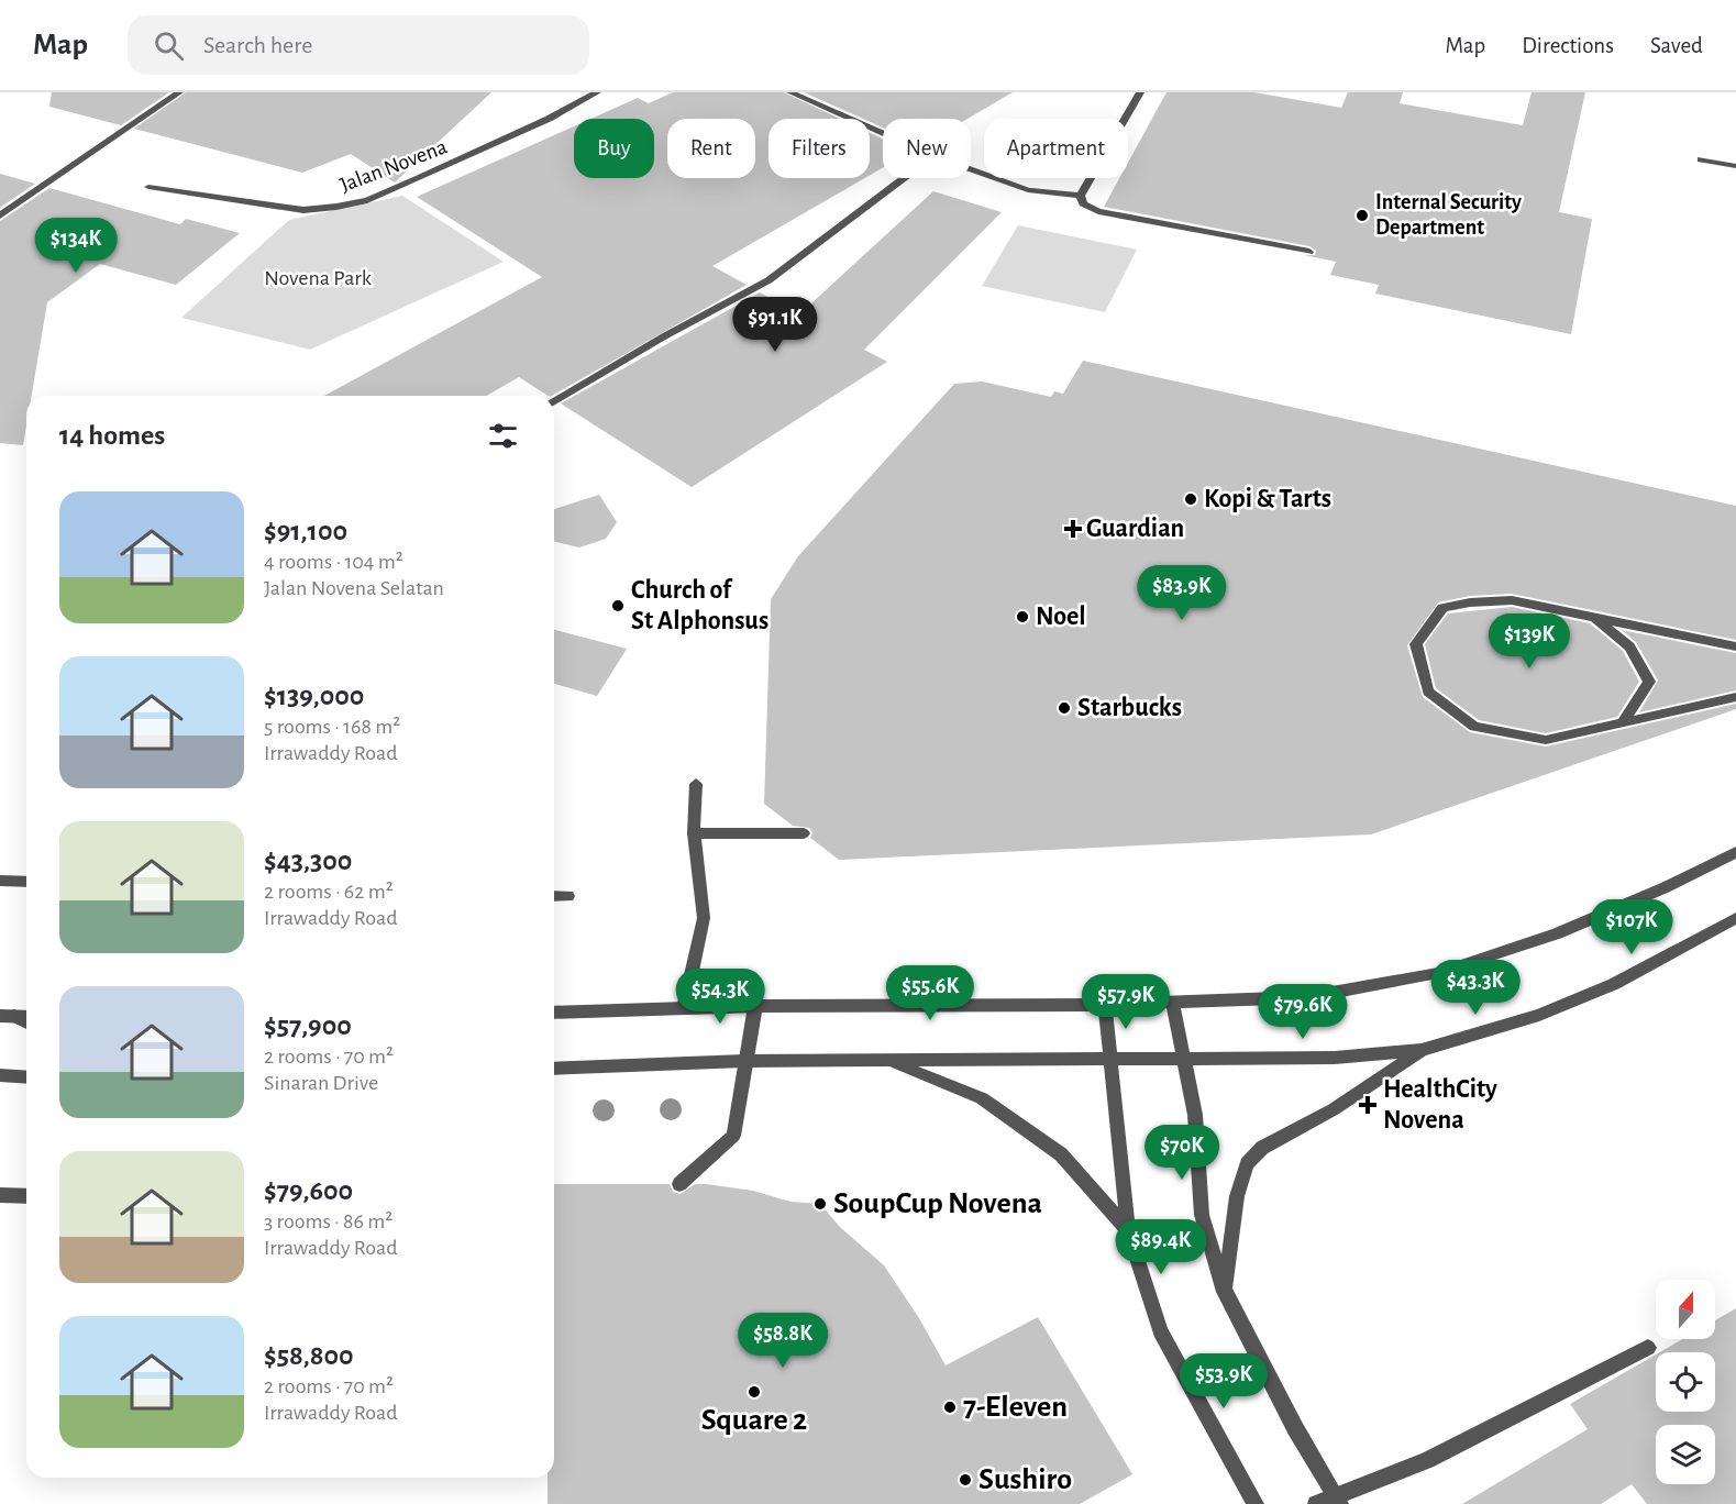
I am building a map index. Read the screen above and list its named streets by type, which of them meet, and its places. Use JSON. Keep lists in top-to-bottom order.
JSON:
{
  "streets": {
    "street": ["Jalan Novena"]
  },
  "parks": ["Novena Park"],
  "places": {
    "other": [
      "Internal Security Department",
      "Kopi & Tarts",
      "Church of St Alphonsus",
      "Noel",
      "Starbucks",
      "SoupCup Novena",
      "Square 2",
      "7-Eleven",
      "Sushiro"
    ],
    "health": ["Guardian", "HealthCity Novena"]
  },
  "north": "top",
  "page": {
    "header": "Map",
    "search": "Search here",
    "nav": ["Map", "Directions", "Saved"],
    "chip": [
      "Buy",
      "Rent",
      "Filters",
      "New",
      "Apartment"
    ],
    "price": [
      "$134K",
      "$91.1K",
      "$83.9K",
      "$139K",
      "$107K",
      "$43.3K",
      "$55.6K",
      "$54.3K",
      "$57.9K",
      "$79.6K",
      "$70K",
      "$89.4K",
      "$58.8K",
      "$53.9K"
    ],
    "heading": "14 homes",
    "list": [
      {
        "name": "$91,100",
        "note": "4 rooms · 104 m² · Jalan Novena Selatan"
      },
      {
        "name": "$139,000",
        "note": "5 rooms · 168 m² · Irrawaddy Road"
      },
      {
        "name": "$43,300",
        "note": "2 rooms · 62 m² · Irrawaddy Road"
      },
      {
        "name": "$57,900",
        "note": "2 rooms · 70 m² · Sinaran Drive"
      },
      {
        "name": "$79,600",
        "note": "3 rooms · 86 m² · Irrawaddy Road"
      },
      {
        "name": "$58,800",
        "note": "2 rooms · 70 m² · Irrawaddy Road"
      }
    ]
  }
}
